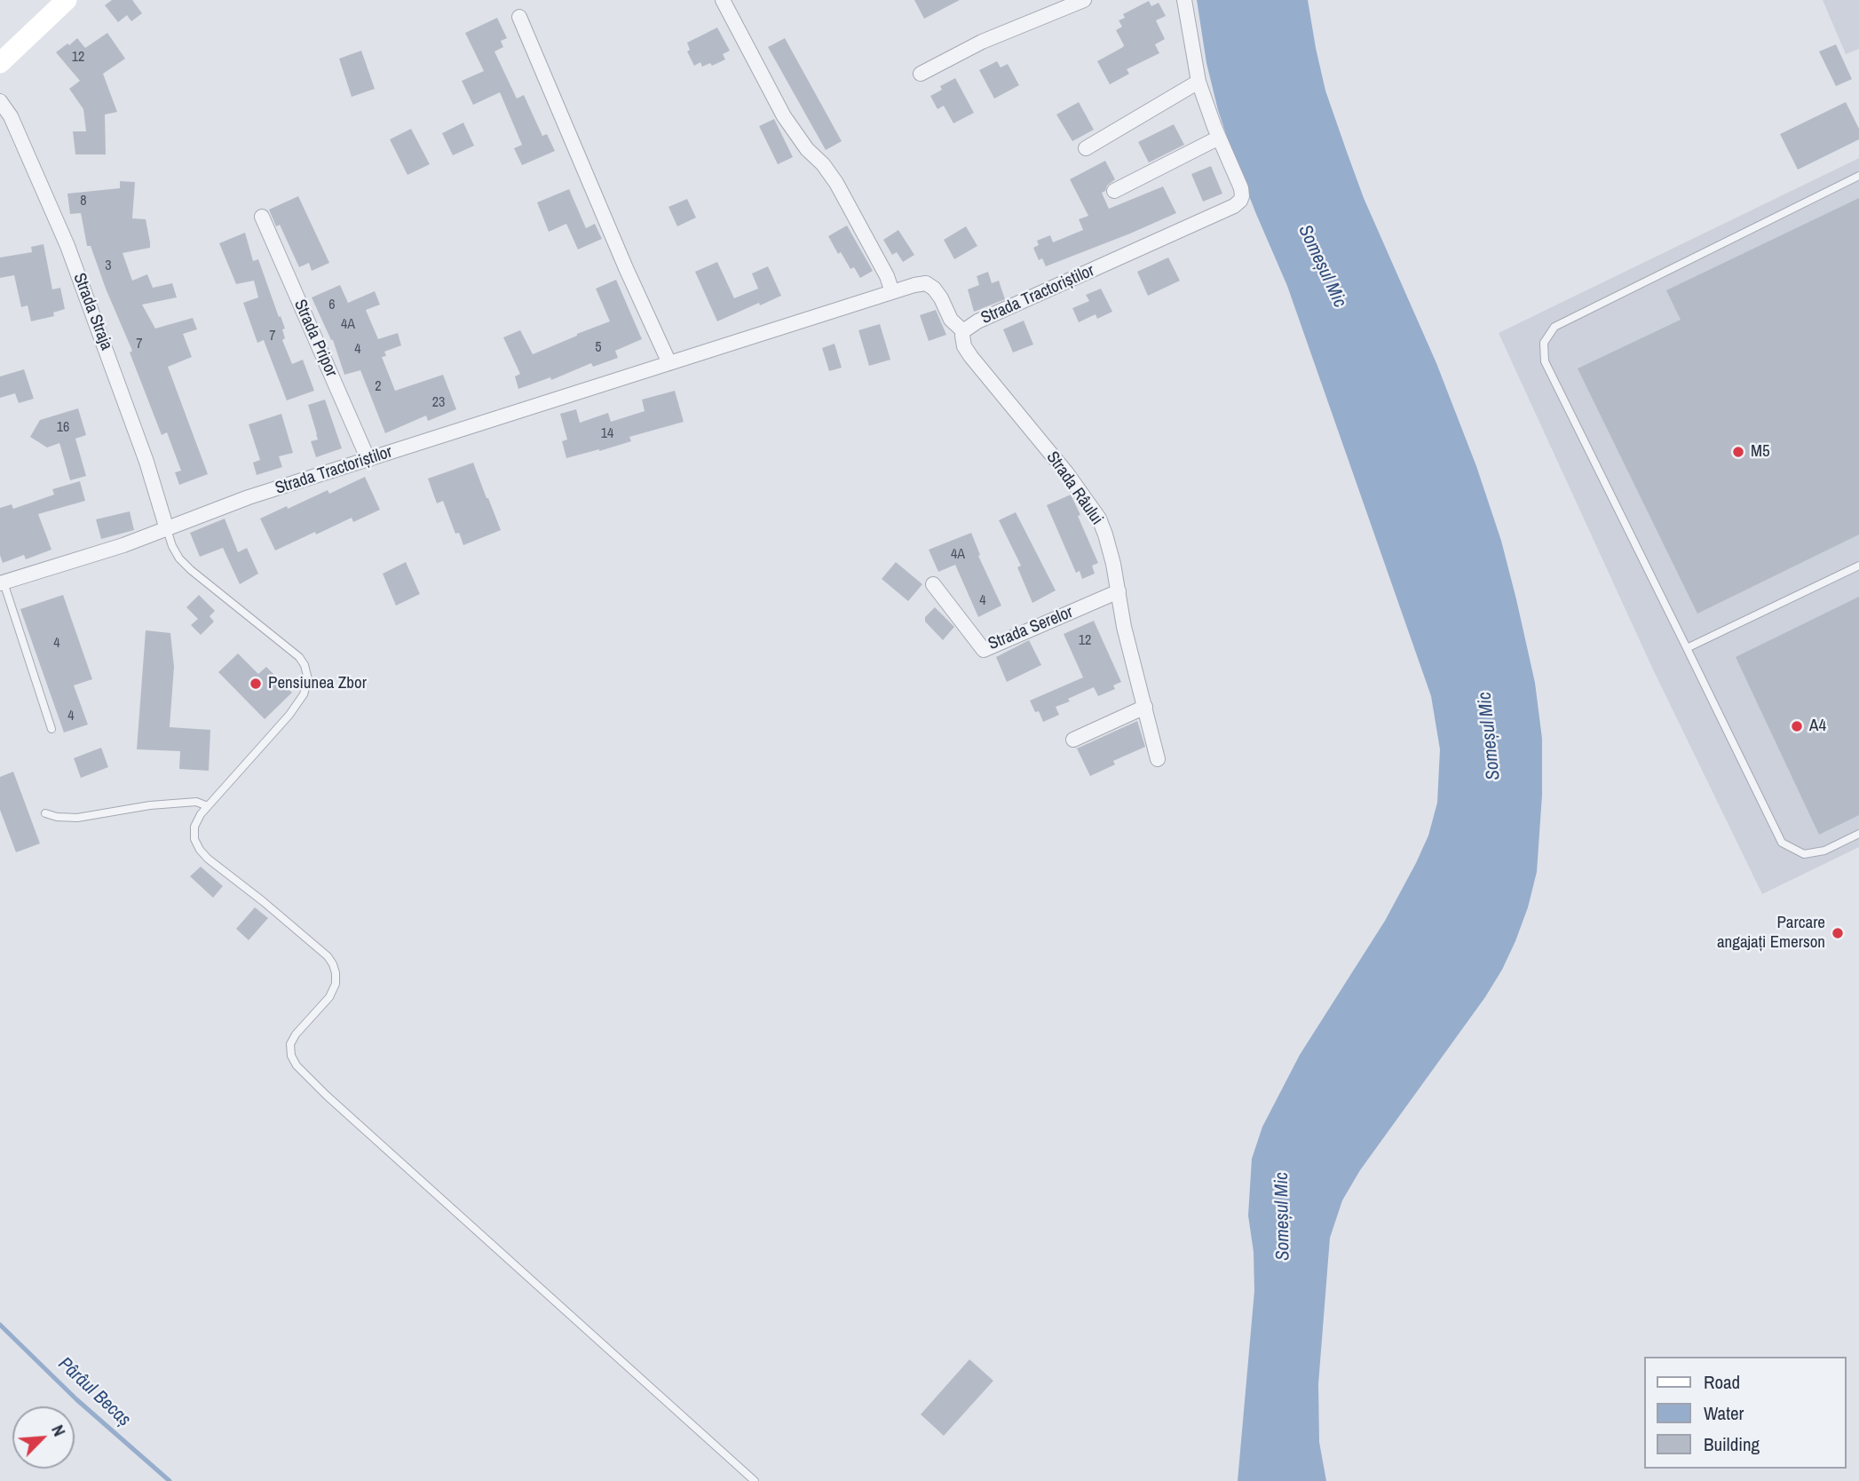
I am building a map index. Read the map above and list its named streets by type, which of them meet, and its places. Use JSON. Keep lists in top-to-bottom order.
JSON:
{
  "streets": {
    "street": [
      "Strada Tractoriștilor",
      "Strada Straja",
      "Strada Pripor",
      "Strada Râului",
      "Strada Serelor"
    ]
  },
  "crossings": [
    ["Strada Tractoriștilor", "Strada Straja"],
    ["Strada Tractoriștilor", "Strada Pripor"],
    ["Strada Tractoriștilor", "Strada Râului"],
    ["Strada Râului", "Strada Serelor"]
  ],
  "water": ["Someșul Mic", "Pârâul Becaș"],
  "places": [
    "M5",
    "Pensiunea Zbor",
    "A4",
    "Parcare angajați Emerson"
  ],
  "house_numbers": [
    "12",
    "8",
    "3",
    "6",
    "4A",
    "7",
    "7",
    "5",
    "4",
    "2",
    "23",
    "16",
    "14",
    "4A",
    "4",
    "12",
    "4",
    "4"
  ],
  "legend": ["Road", "Water", "Building"],
  "north": "top right"
}
